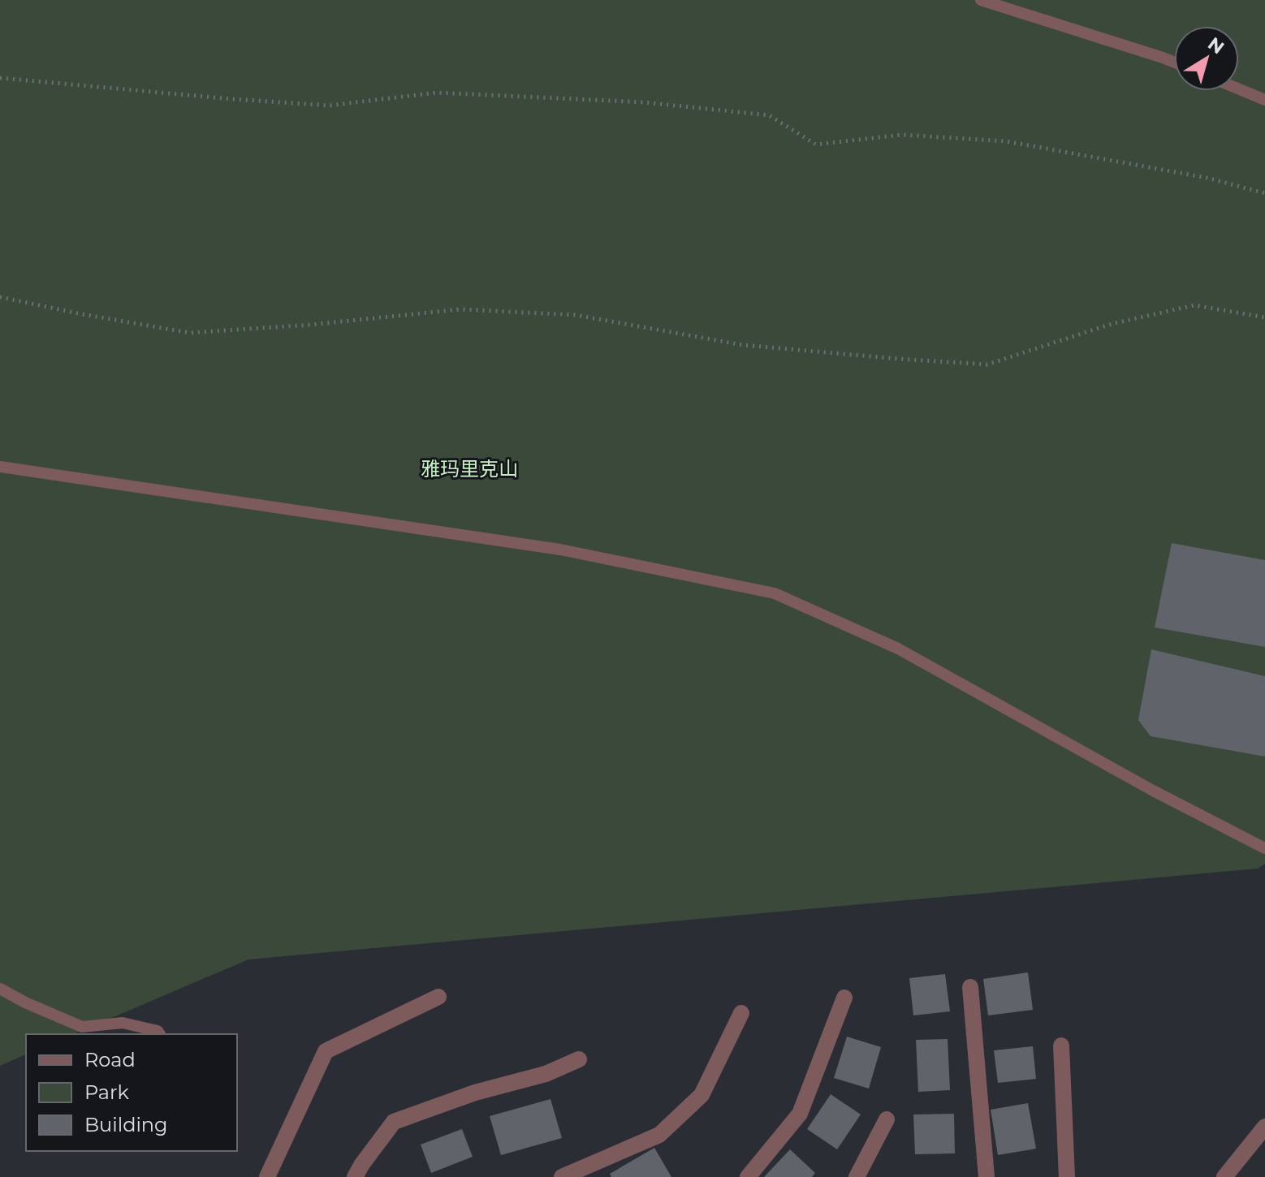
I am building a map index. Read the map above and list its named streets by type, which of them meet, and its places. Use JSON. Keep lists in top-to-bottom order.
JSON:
{
  "parks": ["雅玛里克山"],
  "legend": ["Road", "Park", "Building"],
  "north": "top right"
}
